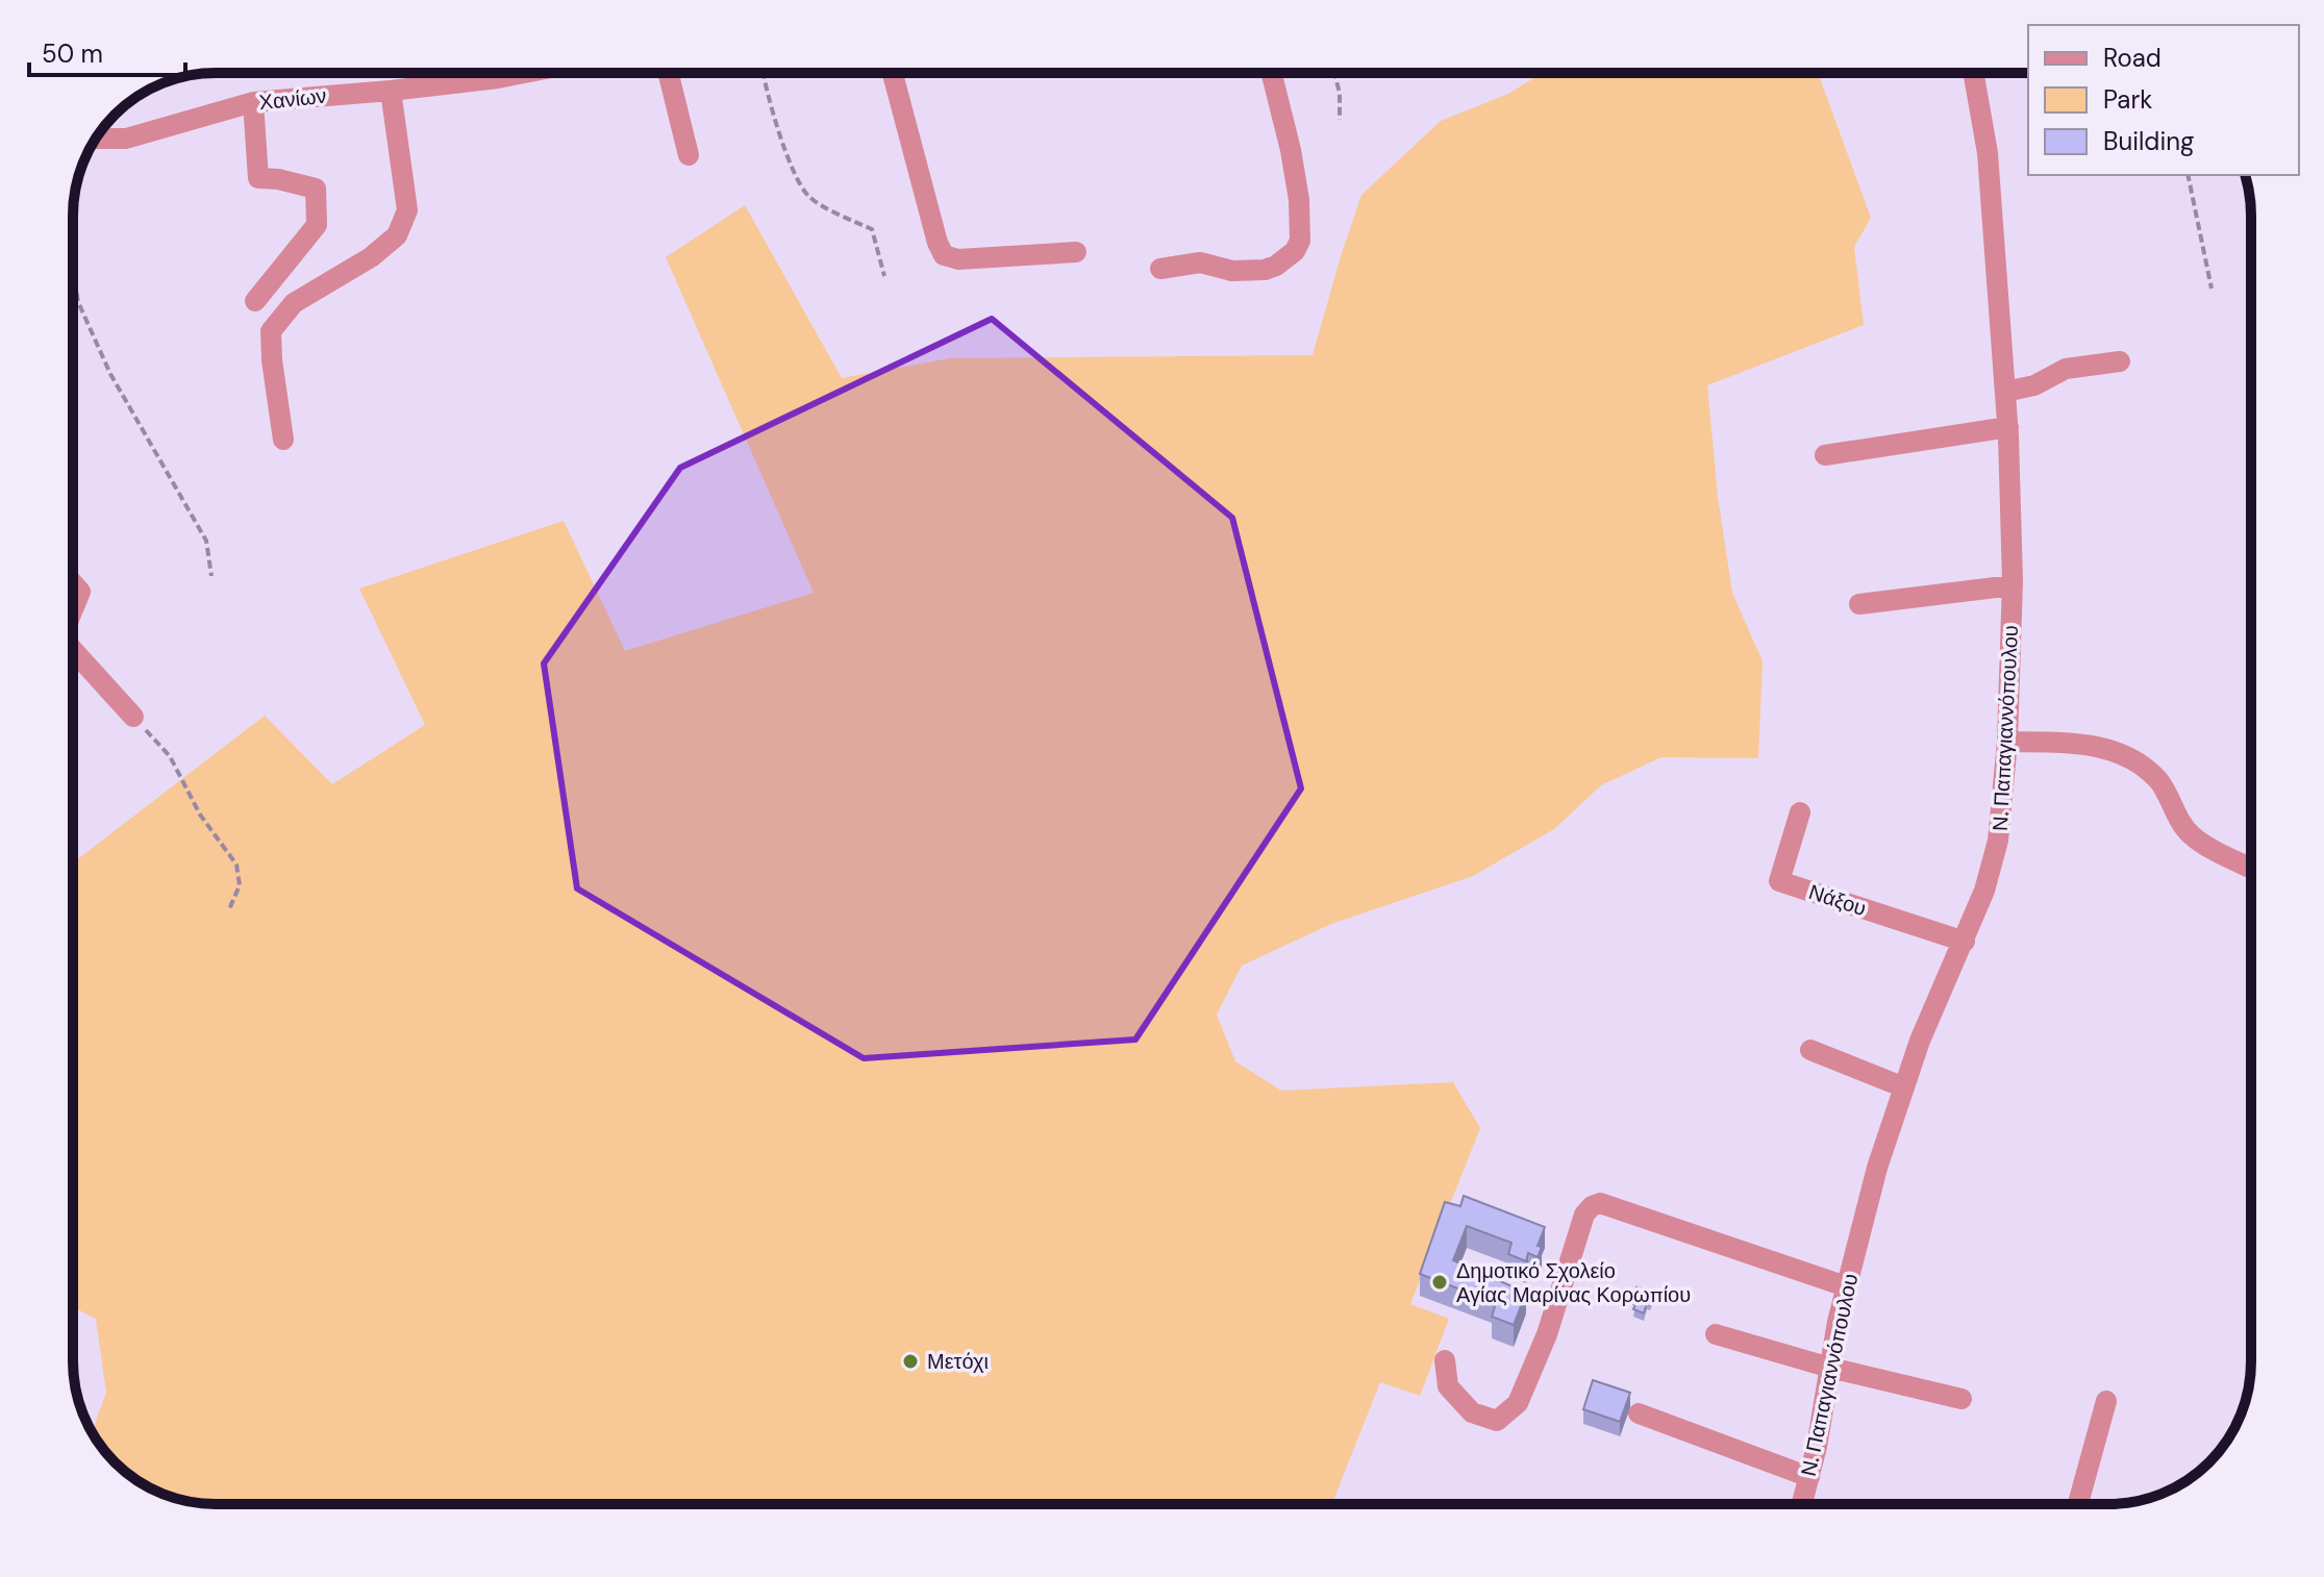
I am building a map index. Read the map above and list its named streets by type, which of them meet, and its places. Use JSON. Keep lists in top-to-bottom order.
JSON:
{
  "streets": {
    "street": ["Χανίων", "Ν. Παπαγιαννόπουλου", "Νάξου"]
  },
  "crossings": [
    ["Ν. Παπαγιαννόπουλου", "Νάξου"]
  ],
  "places": ["Δημοτικό Σχολείο Αγίας Μαρίνας Κορωπίου", "Μετόχι"],
  "legend": ["Road", "Park", "Building"],
  "scale_bar": "50 m"
}
